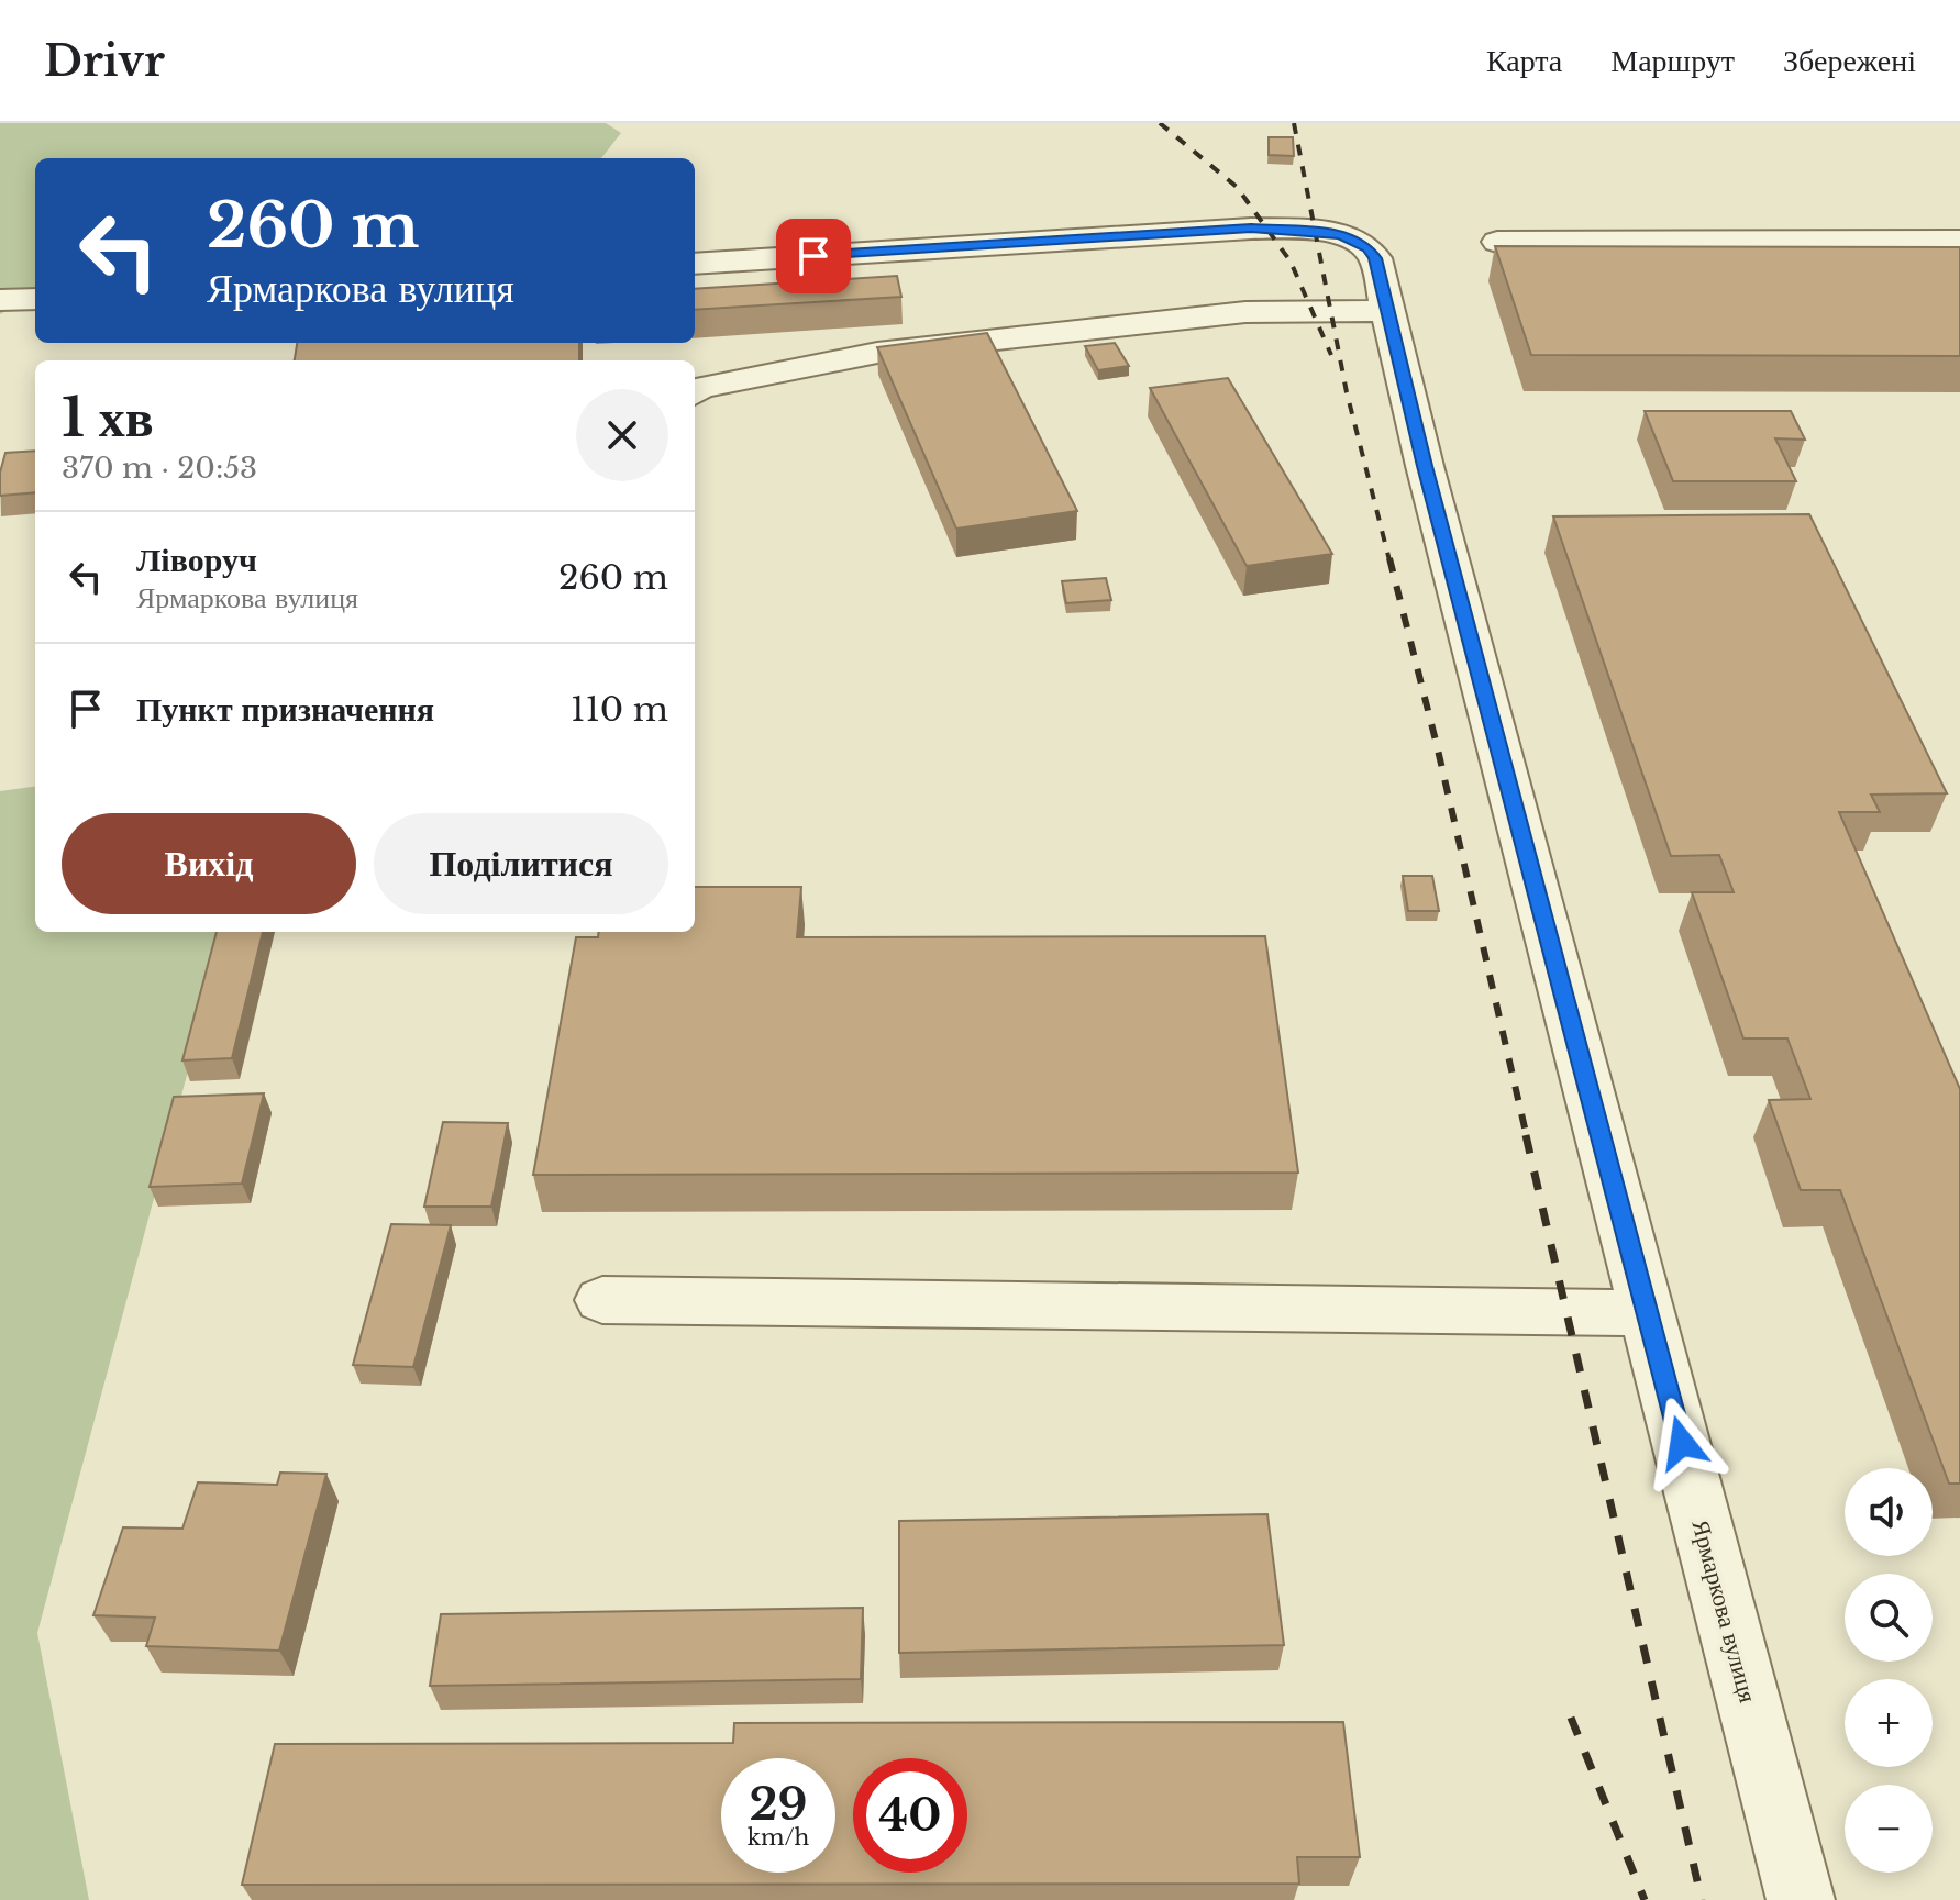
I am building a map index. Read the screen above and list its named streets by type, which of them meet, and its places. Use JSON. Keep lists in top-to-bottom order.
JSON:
{
  "streets": {
    "street": ["Ярмаркова вулиця"]
  },
  "page": {
    "header": "Drivr",
    "nav": ["Карта", "Маршрут", "Збережені"],
    "turn": ["260 m", "Ярмаркова вулиця"],
    "heading": ["1 хв", "370 m · 20:53"],
    "list": [
      {
        "name": "Ліворуч",
        "note": "Ярмаркова вулиця",
        "value": "260 m"
      },
      {
        "name": "Пункт призначення",
        "value": "110 m"
      }
    ],
    "buttons": ["Вихід", "Поділитися"],
    "map_buttons": ["+", "−"],
    "speed": "29 km/h",
    "limit": "40"
  }
}
